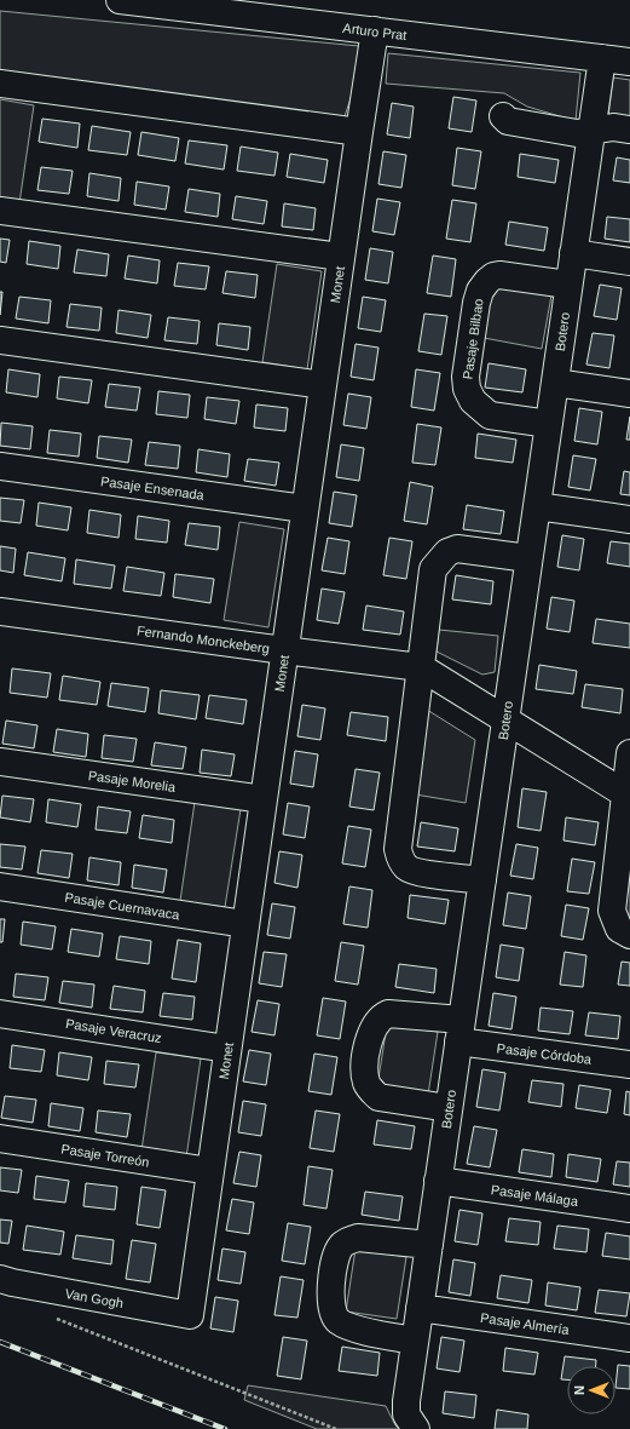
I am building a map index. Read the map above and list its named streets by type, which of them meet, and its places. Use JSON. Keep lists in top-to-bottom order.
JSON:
{
  "streets": {
    "street": [
      "Arturo Prat",
      "Monet",
      "Botero",
      "Pasaje Bilbao",
      "Pasaje Ensenada",
      "Fernando Monckeberg",
      "Pasaje Morelia",
      "Pasaje Cuernavaca",
      "Pasaje Veracruz",
      "Pasaje Córdoba",
      "Pasaje Torreón",
      "Pasaje Málaga",
      "Van Gogh",
      "Pasaje Almería"
    ]
  },
  "crossings": [
    ["Arturo Prat", "Monet"],
    ["Arturo Prat", "Botero"],
    ["Monet", "Pasaje Ensenada"],
    ["Monet", "Fernando Monckeberg"],
    ["Monet", "Pasaje Morelia"],
    ["Monet", "Pasaje Cuernavaca"],
    ["Monet", "Pasaje Veracruz"],
    ["Monet", "Pasaje Torreón"],
    ["Monet", "Van Gogh"],
    ["Botero", "Pasaje Bilbao"],
    ["Botero", "Fernando Monckeberg"],
    ["Botero", "Pasaje Córdoba"],
    ["Botero", "Pasaje Málaga"],
    ["Botero", "Pasaje Almería"]
  ],
  "north": "left"
}
